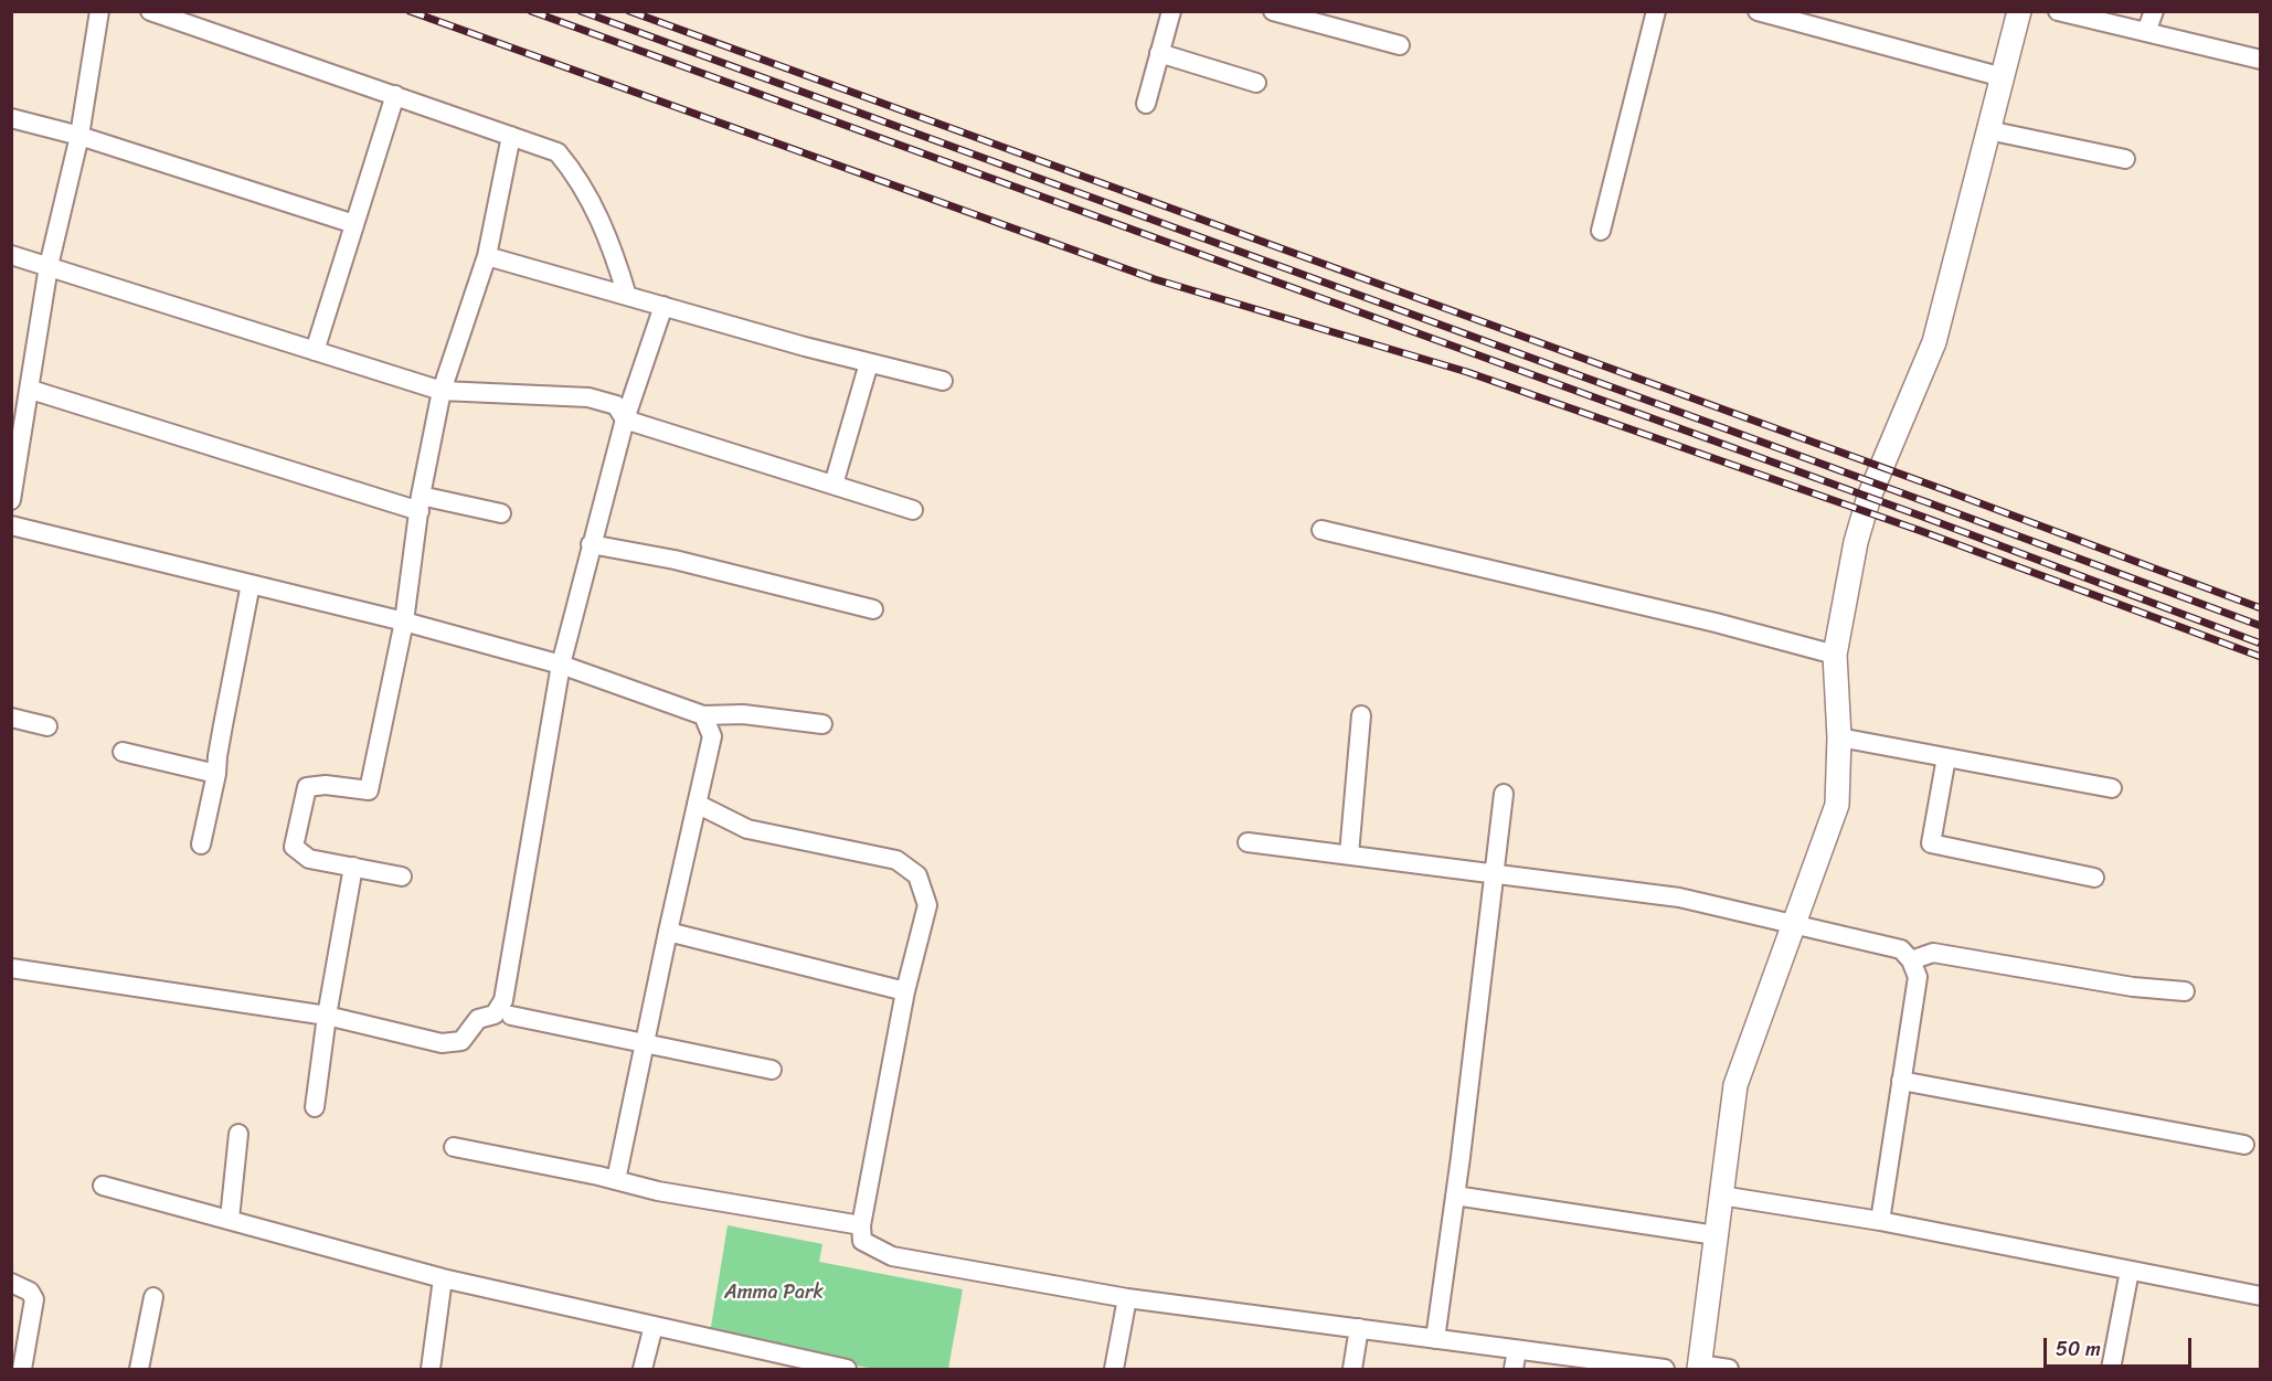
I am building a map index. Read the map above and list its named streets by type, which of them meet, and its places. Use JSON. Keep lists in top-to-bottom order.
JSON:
{
  "parks": ["Amma Park"],
  "scale_bar": "50 m"
}
